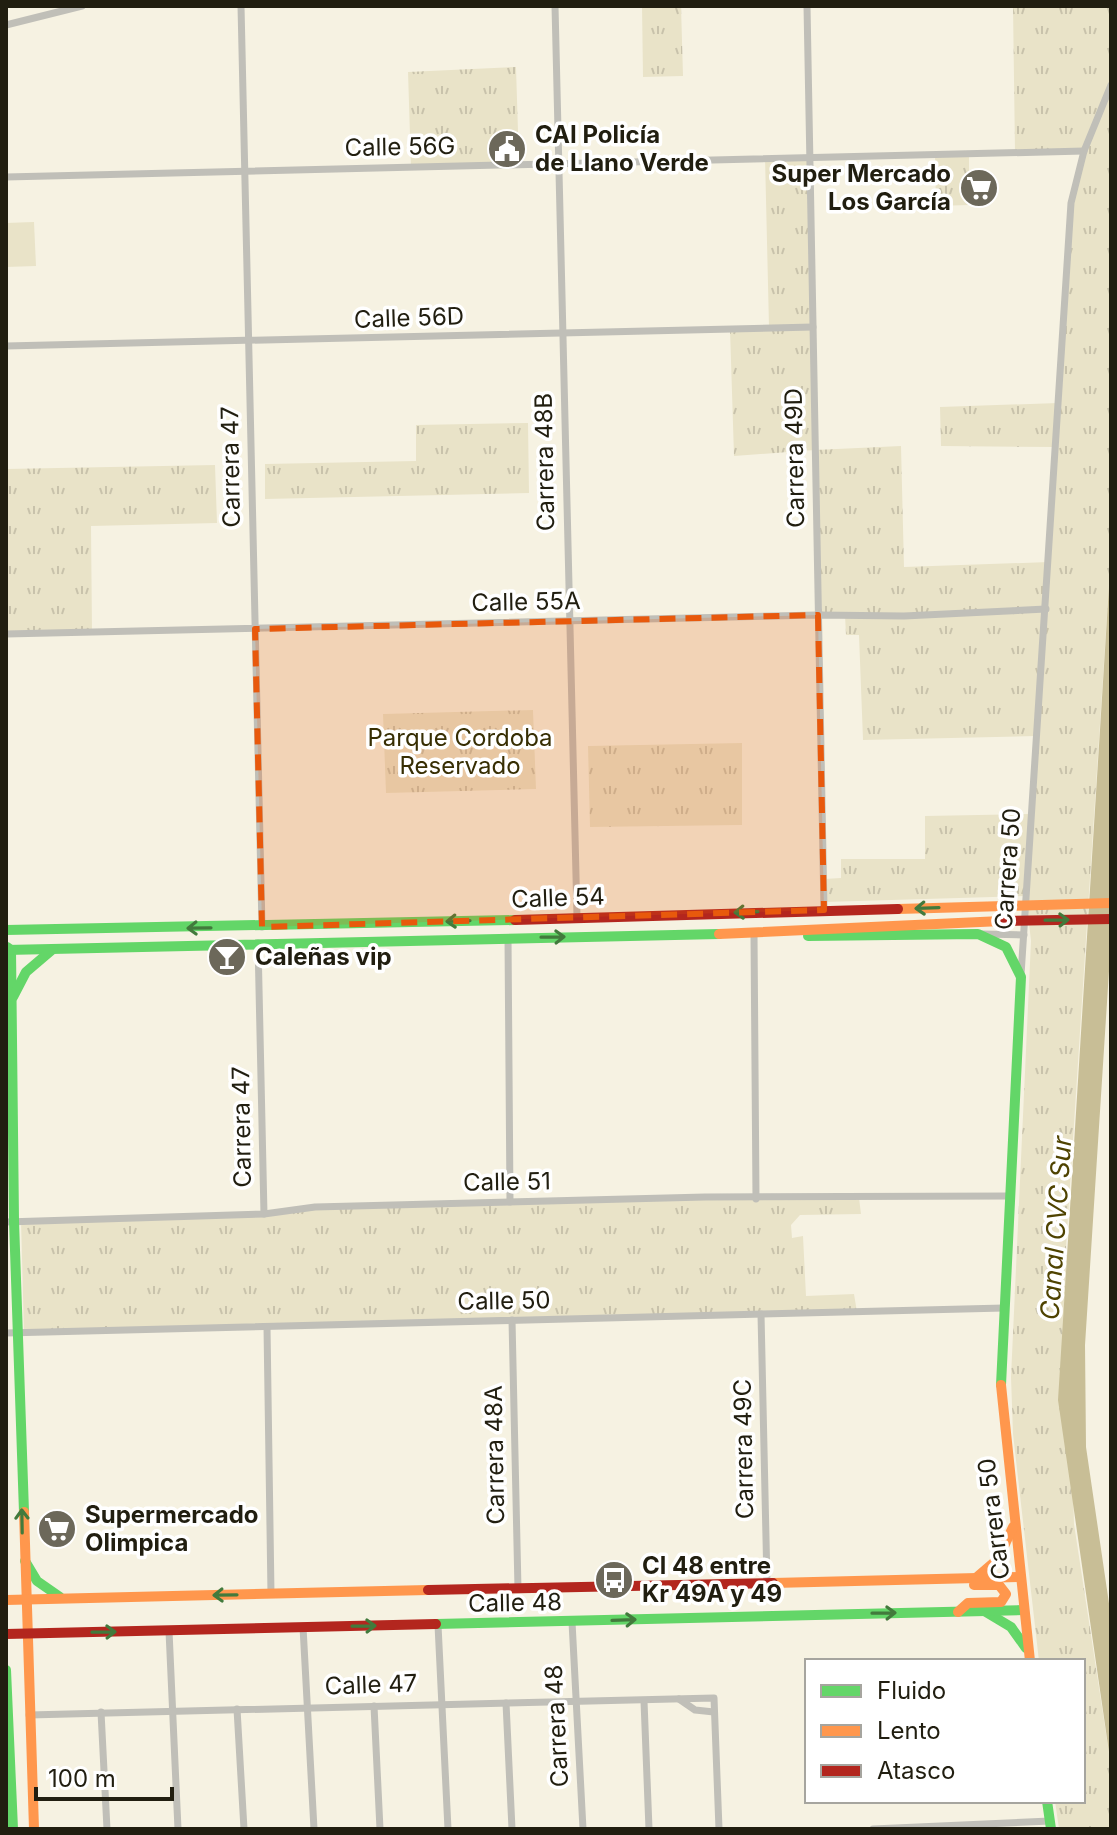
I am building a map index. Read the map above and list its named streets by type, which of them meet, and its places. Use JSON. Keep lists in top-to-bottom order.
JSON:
{
  "streets": {
    "main road": ["Carrera 50", "Calle 54", "Calle 48"],
    "street": [
      "Calle 56G",
      "Calle 56D",
      "Carrera 49D",
      "Carrera 48B",
      "Carrera 47",
      "Calle 55A",
      "Calle 51",
      "Calle 50",
      "Carrera 49C",
      "Carrera 48A",
      "Calle 47",
      "Carrera 48"
    ]
  },
  "crossings": [
    ["Calle 56G", "Carrera 49D"],
    ["Calle 56G", "Carrera 48B"],
    ["Calle 56G", "Carrera 47"],
    ["Calle 56G", "Carrera 50"],
    ["Calle 56D", "Carrera 49D"],
    ["Calle 56D", "Carrera 48B"],
    ["Calle 56D", "Carrera 47"],
    ["Carrera 49D", "Calle 55A"],
    ["Carrera 49D", "Calle 54"],
    ["Carrera 48B", "Calle 55A"],
    ["Carrera 48B", "Calle 54"],
    ["Carrera 47", "Calle 55A"],
    ["Carrera 47", "Calle 54"],
    ["Carrera 47", "Calle 51"],
    ["Calle 55A", "Carrera 50"],
    ["Carrera 50", "Calle 54"],
    ["Carrera 50", "Calle 51"],
    ["Carrera 50", "Calle 50"],
    ["Carrera 50", "Calle 48"],
    ["Calle 50", "Carrera 49C"],
    ["Calle 50", "Carrera 48A"],
    ["Carrera 49C", "Calle 48"],
    ["Carrera 48A", "Calle 48"],
    ["Calle 48", "Carrera 48"],
    ["Calle 47", "Carrera 48"]
  ],
  "water": ["Canal CVC Sur"],
  "parks": ["Parque Cordoba Reservado"],
  "places": {
    "public building": ["CAI Policía de Llano Verde"],
    "supermarket": ["Super Mercado Los García", "Supermercado Olimpica"],
    "bar": ["Caleñas vip"],
    "bus stop": ["Cl 48 entre Kr 49A y 49"]
  },
  "legend": ["Fluido", "Lento", "Atasco"],
  "scale_bar": "100 m"
}
